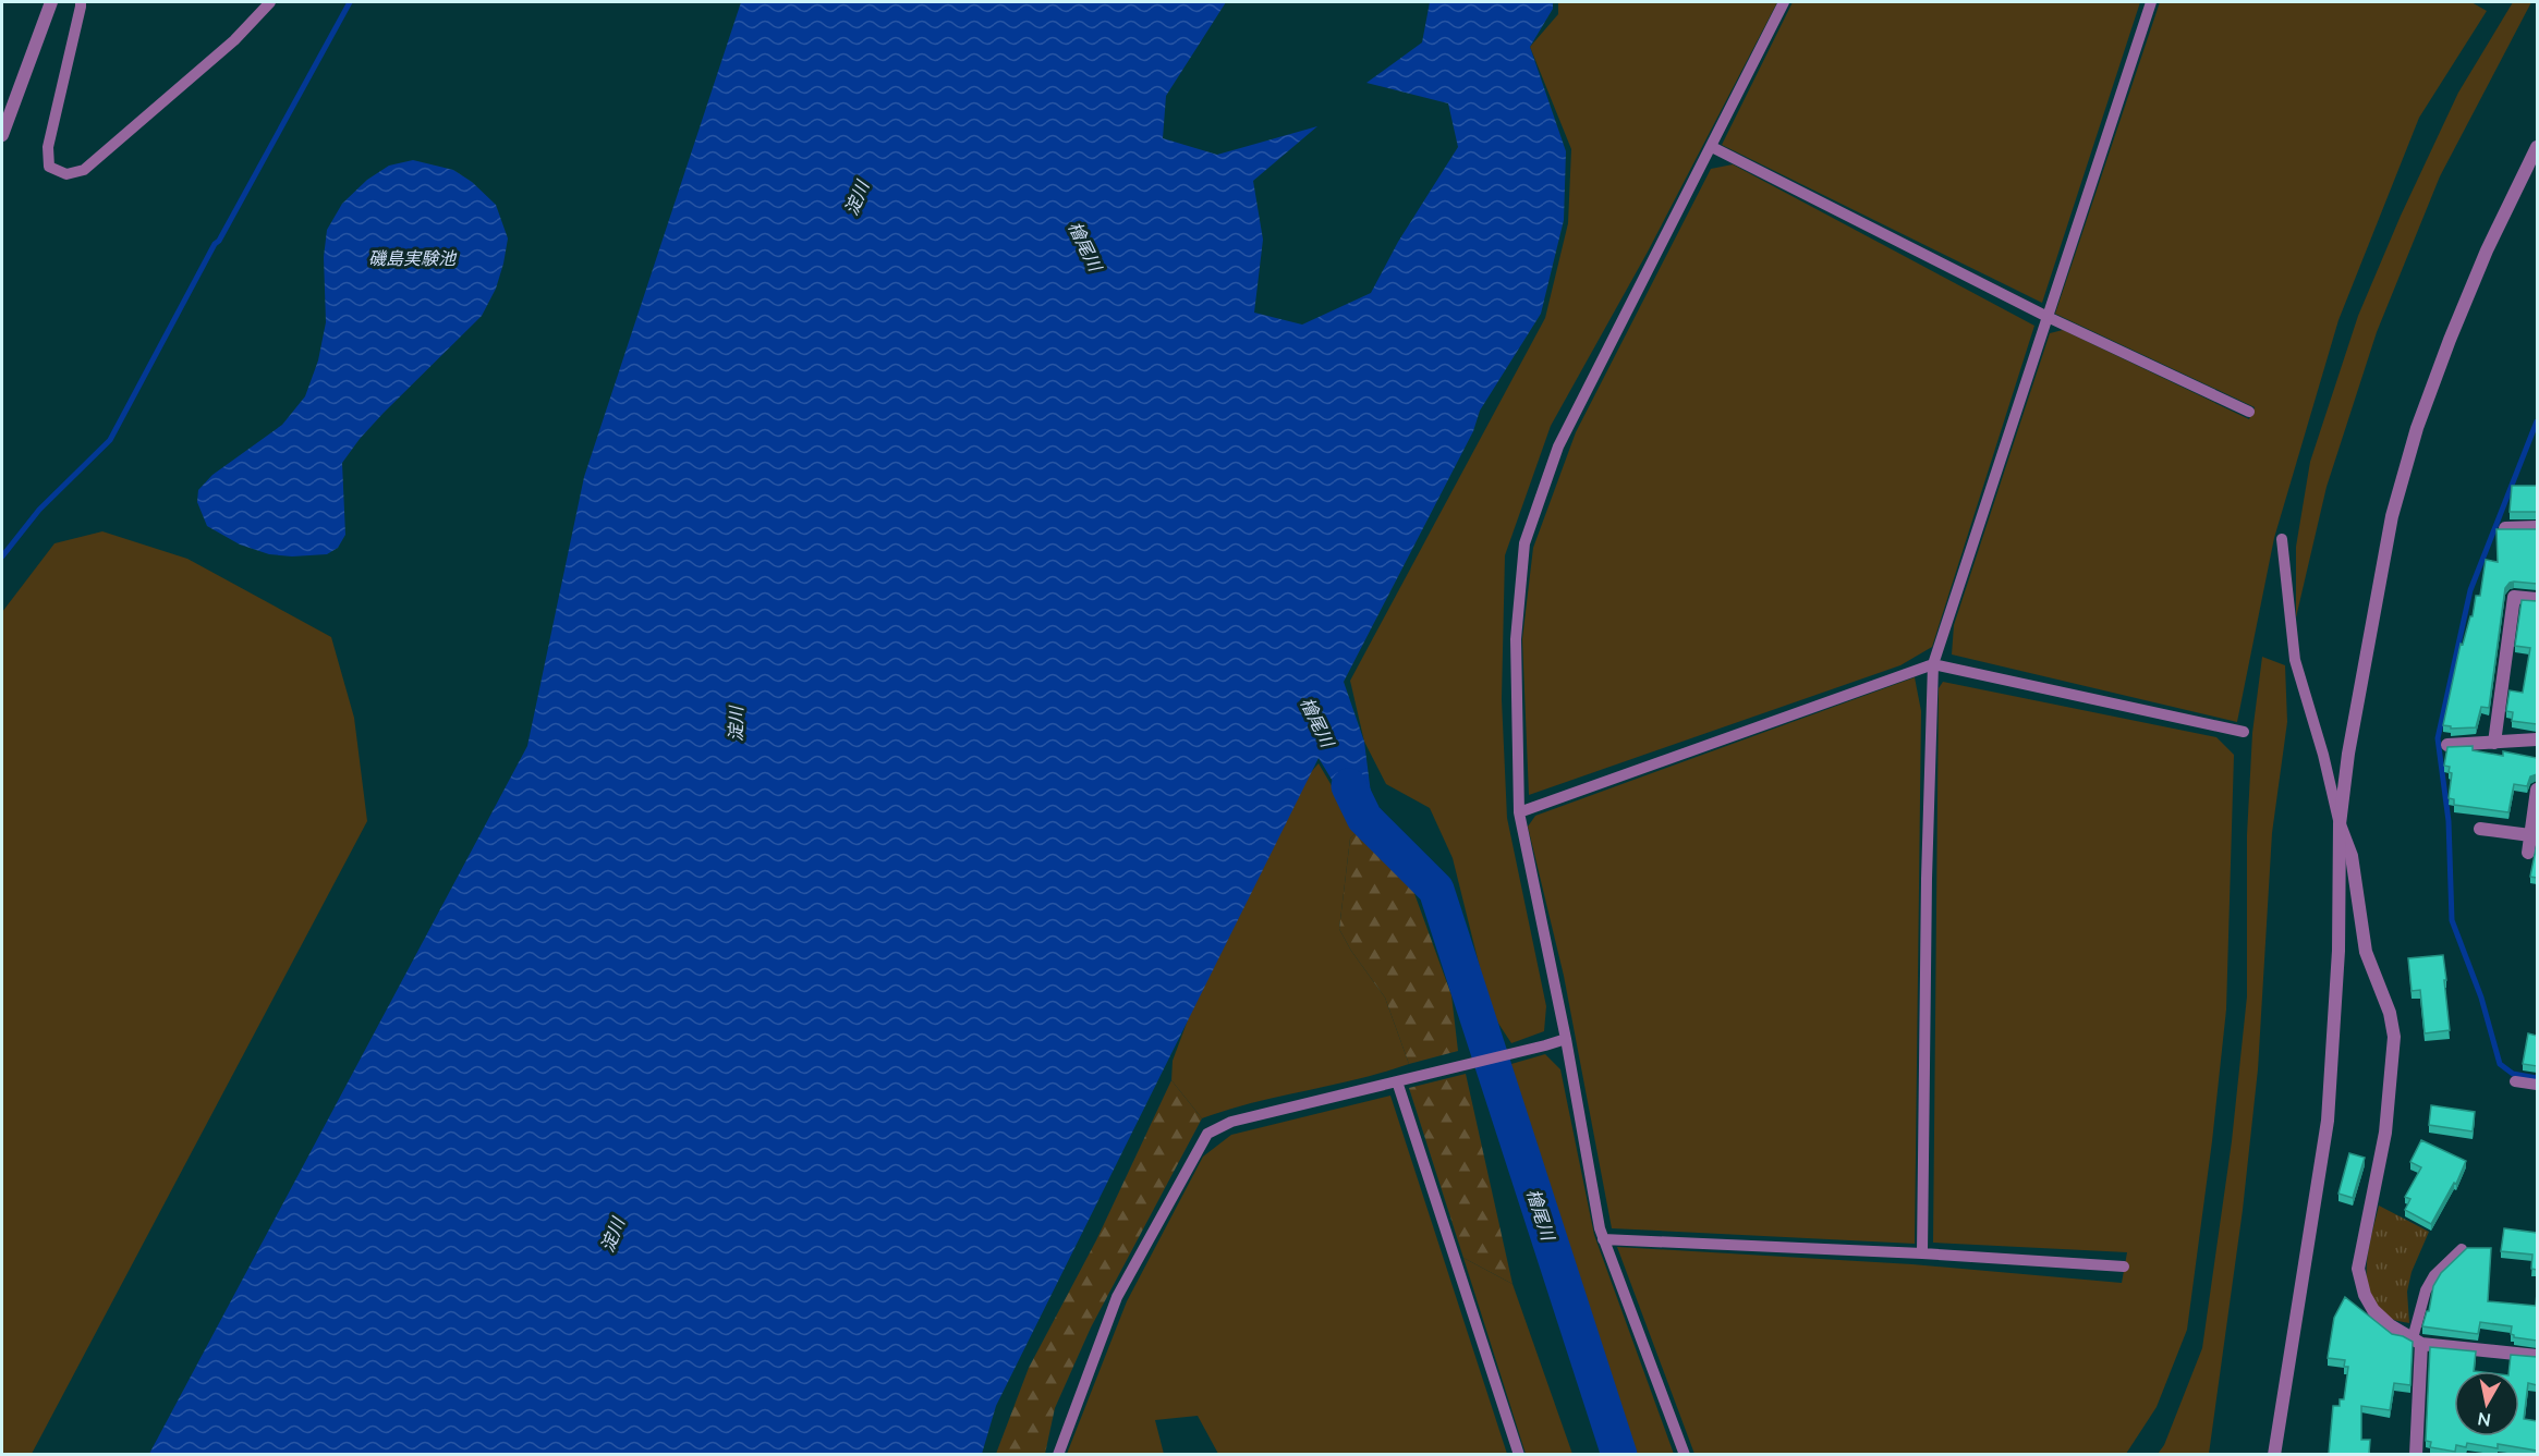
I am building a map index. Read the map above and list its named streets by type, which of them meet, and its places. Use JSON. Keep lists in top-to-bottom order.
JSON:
{
  "water": ["淀川", "檜尾川", "磯島実験池"],
  "north": "bottom"
}
